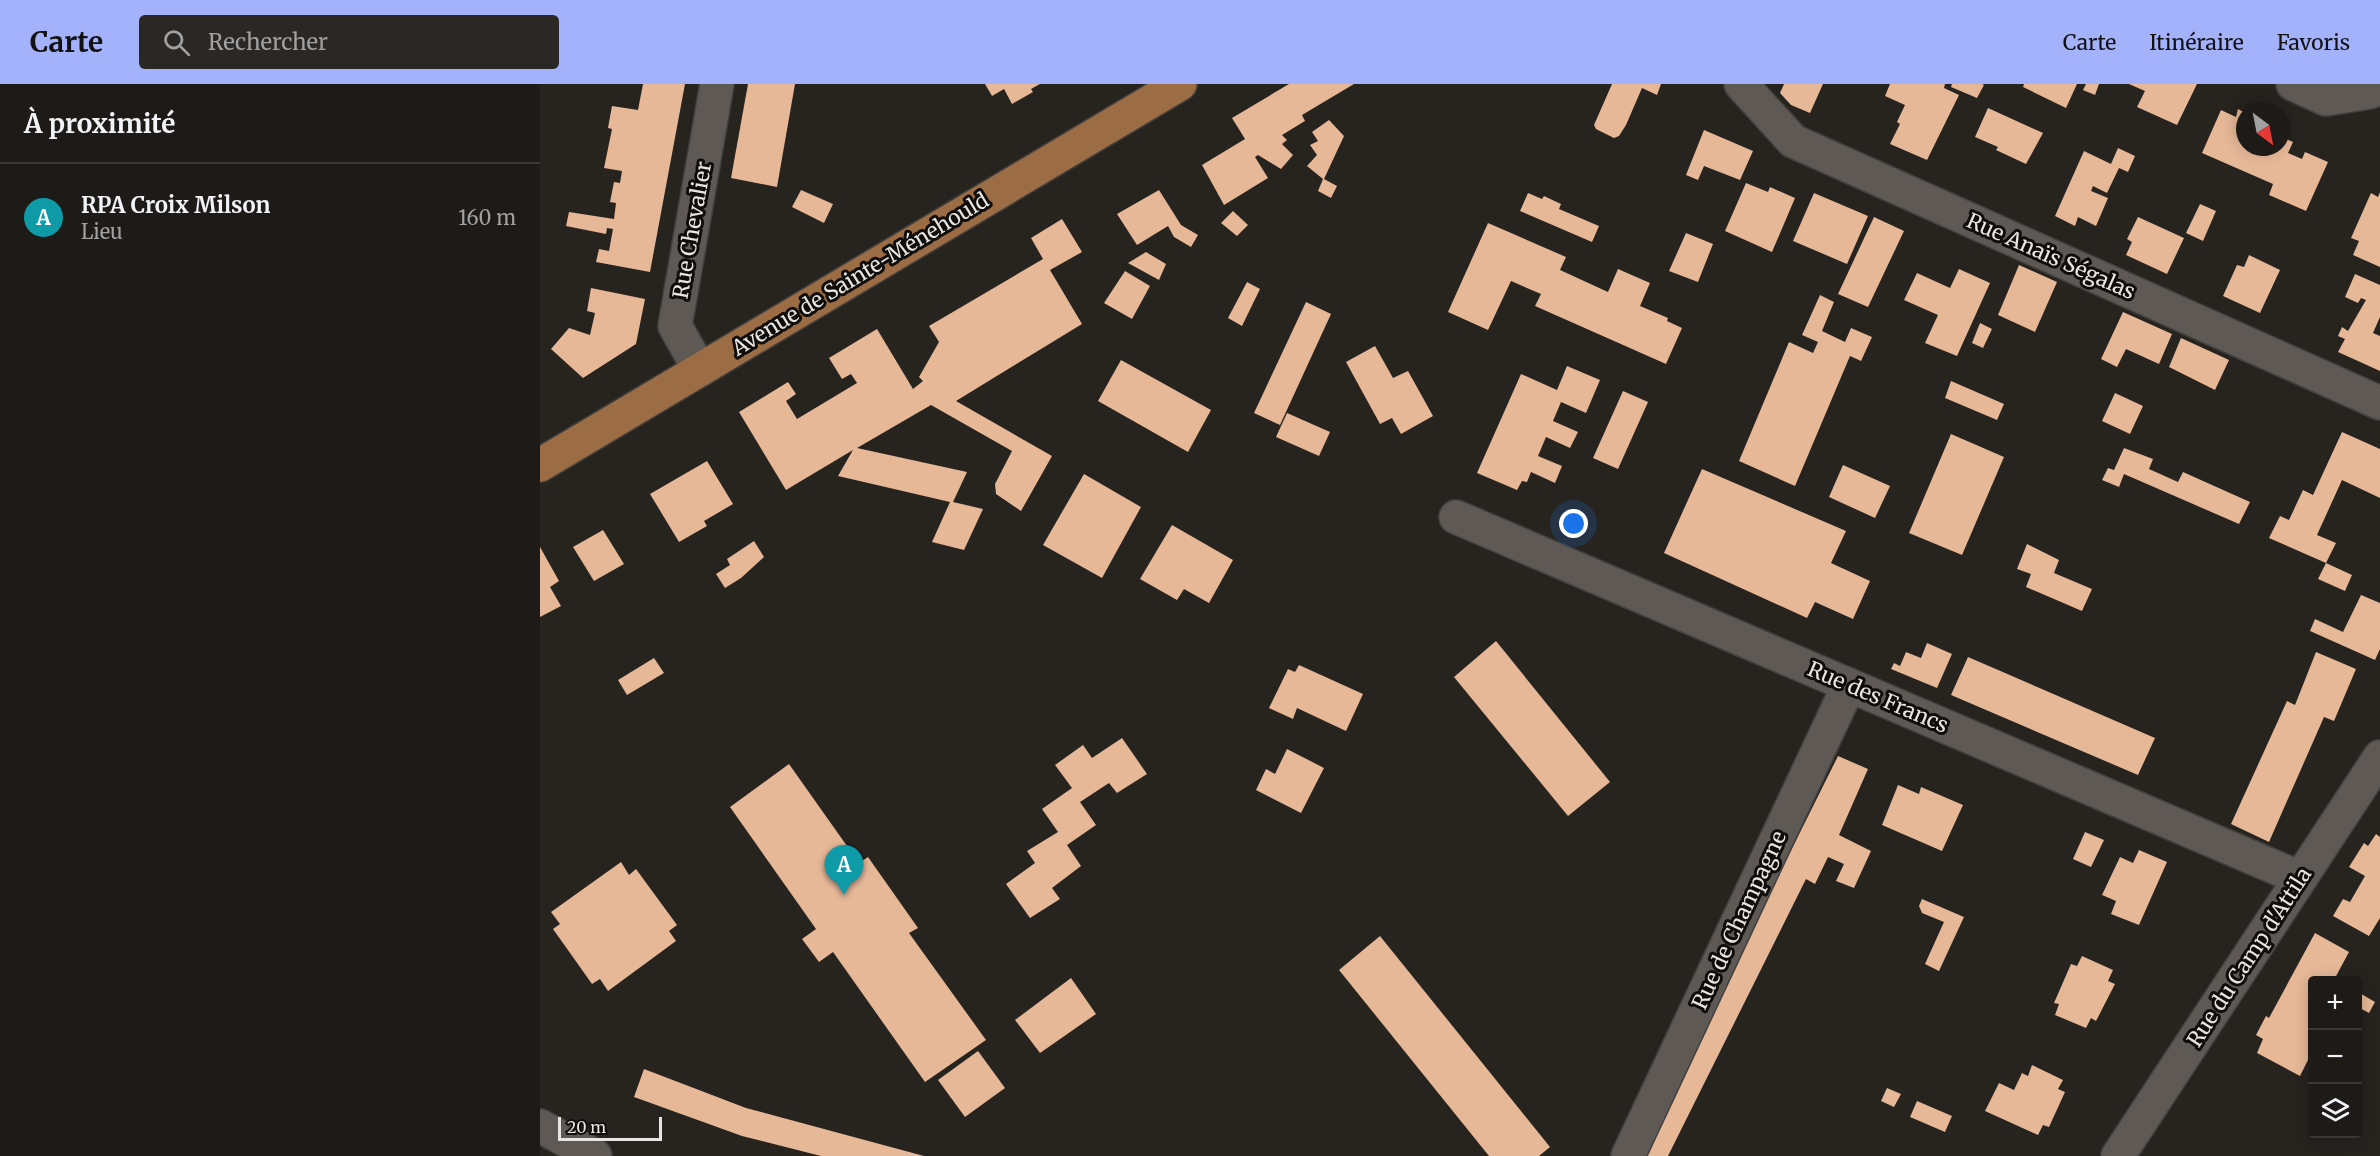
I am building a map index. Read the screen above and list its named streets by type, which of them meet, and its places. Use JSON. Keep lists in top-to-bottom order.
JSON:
{
  "streets": {
    "main road": ["Avenue de Sainte-Ménehould"],
    "street": [
      "Rue Chevalier",
      "Rue Anaïs Ségalas",
      "Rue des Francs",
      "Rue de Champagne",
      "Rue du Camp d'Attila"
    ]
  },
  "crossings": [
    ["Rue Chevalier", "Avenue de Sainte-Ménehould"],
    ["Rue des Francs", "Rue de Champagne"],
    ["Rue des Francs", "Rue du Camp d'Attila"]
  ],
  "scale_bar": "20 m",
  "north": "bottom right",
  "page": {
    "header": "Carte",
    "search": "Rechercher",
    "nav": ["Carte", "Itinéraire", "Favoris"],
    "heading": "À proximité",
    "list": [
      {
        "mark": "A",
        "name": "RPA Croix Milson",
        "note": "Lieu",
        "value": "160 m"
      }
    ],
    "pins": "A",
    "map_buttons": ["+", "−"],
    "scale": "20 m"
  }
}
